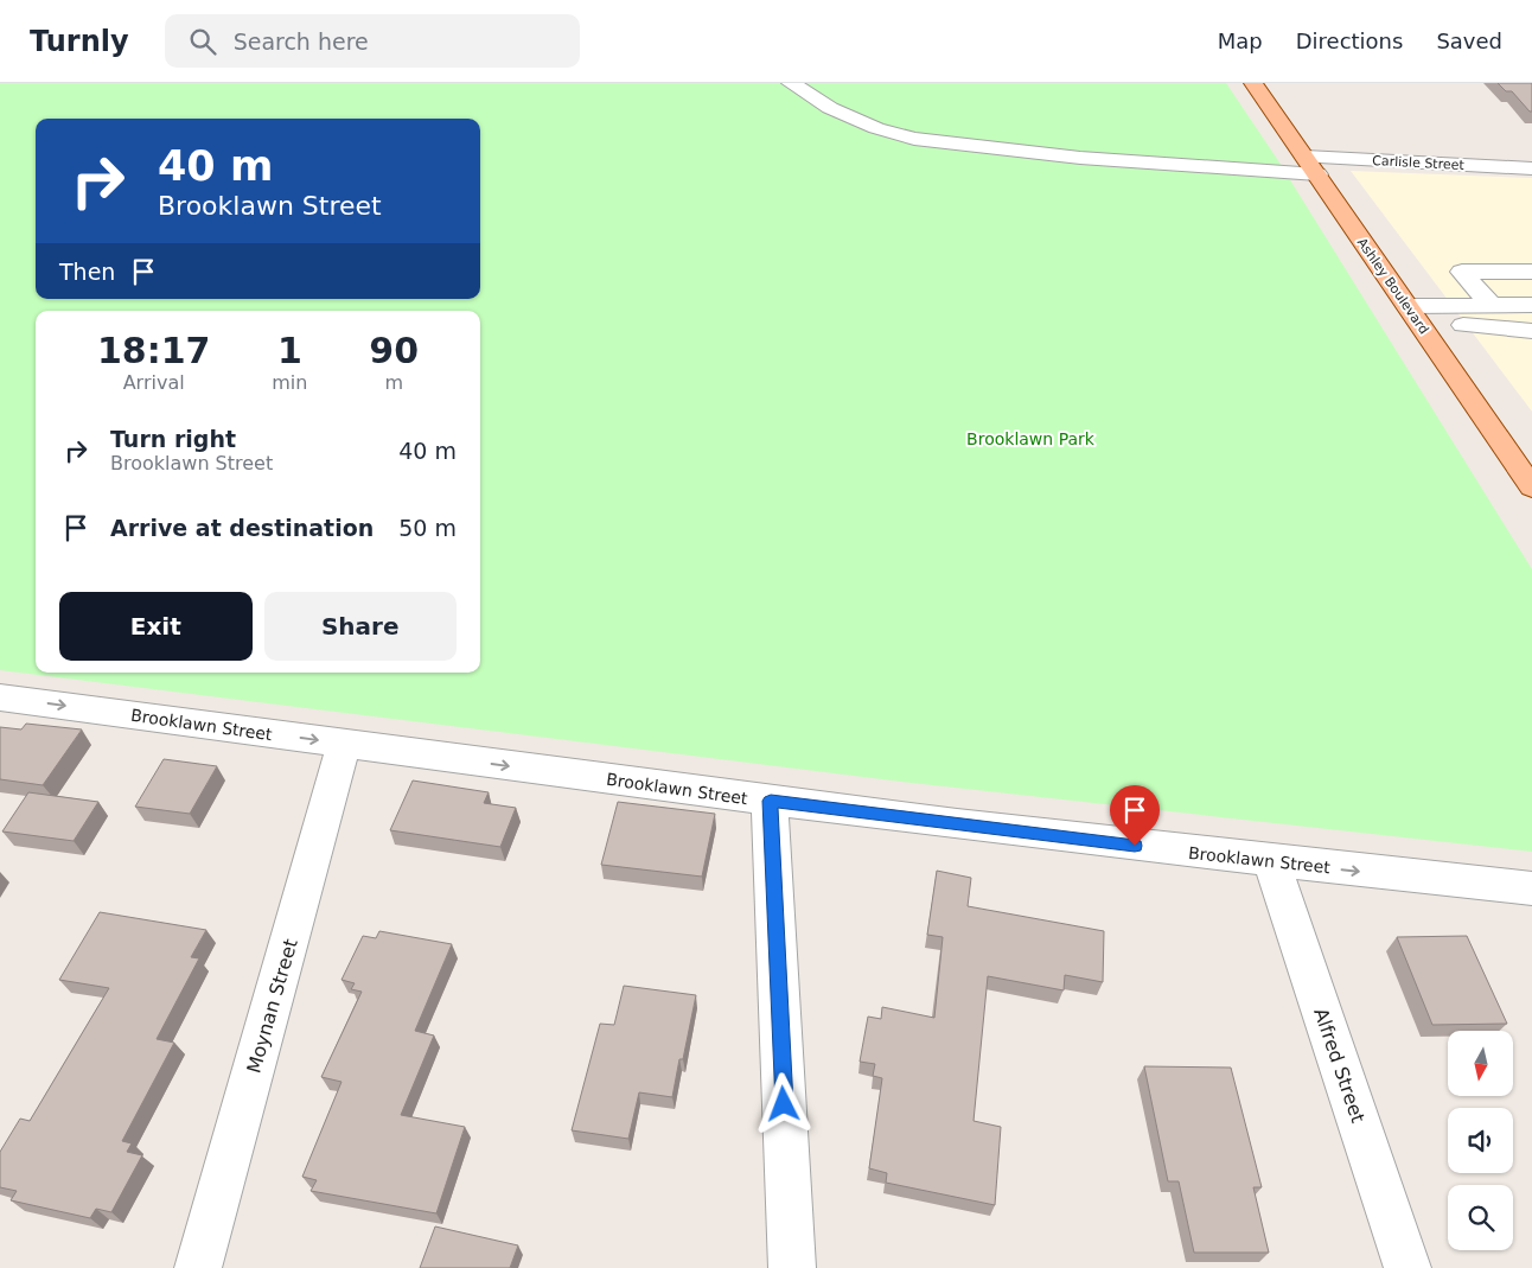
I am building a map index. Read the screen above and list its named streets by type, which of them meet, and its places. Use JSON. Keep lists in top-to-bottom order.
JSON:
{
  "streets": {
    "main road": ["Ashley Boulevard"],
    "street": [
      "Carlisle Street",
      "Brooklawn Street",
      "Moynan Street",
      "Alfred Street"
    ]
  },
  "crossings": [
    ["Carlisle Street", "Ashley Boulevard"],
    ["Brooklawn Street", "Moynan Street"],
    ["Brooklawn Street", "Alfred Street"]
  ],
  "one_way": ["Brooklawn Street"],
  "parks": ["Brooklawn Park"],
  "north": "bottom",
  "page": {
    "header": "Turnly",
    "search": "Search here",
    "nav": ["Map", "Directions", "Saved"],
    "turn": ["40 m", "Brooklawn Street"],
    "then": "Then",
    "eta": [
      "18:17",
      "Arrival",
      "1",
      "min",
      "90",
      "m"
    ],
    "list": [
      {
        "name": "Turn right",
        "note": "Brooklawn Street",
        "value": "40 m"
      },
      {
        "name": "Arrive at destination",
        "value": "50 m"
      }
    ],
    "buttons": ["Exit", "Share"]
  }
}
